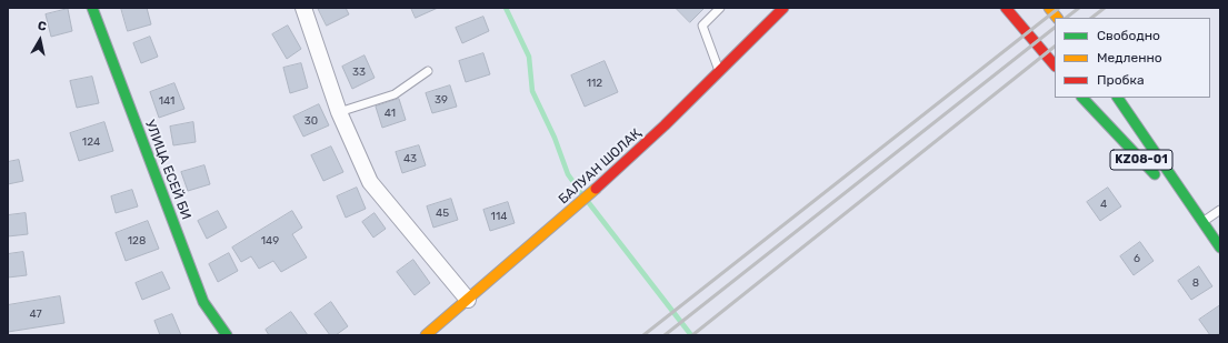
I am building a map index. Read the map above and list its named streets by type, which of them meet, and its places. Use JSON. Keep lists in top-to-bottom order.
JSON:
{
  "streets": {
    "main road": ["KZ08-01", "БАЛУАН ШОЛАҚ", "УЛИЦА ЕСЕЙ БИ"]
  },
  "house_numbers": [
    "33",
    "112",
    "39",
    "141",
    "41",
    "30",
    "124",
    "43",
    "4",
    "45",
    "114",
    "128",
    "149",
    "6",
    "8",
    "47"
  ],
  "legend": ["Свободно", "Медленно", "Пробка"],
  "north": "top"
}
